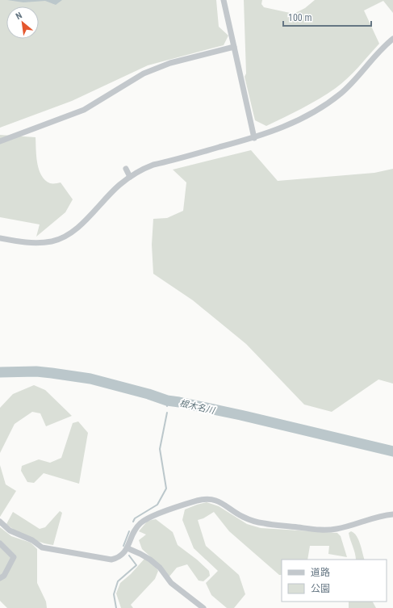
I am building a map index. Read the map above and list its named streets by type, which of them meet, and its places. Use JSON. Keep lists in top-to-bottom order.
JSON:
{
  "water": ["根木名川"],
  "legend": ["道路", "公園"],
  "scale_bar": "100 m",
  "north": "top left"
}
